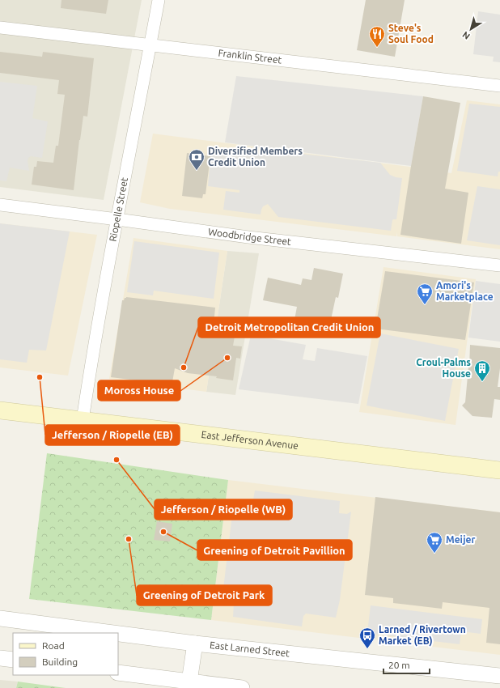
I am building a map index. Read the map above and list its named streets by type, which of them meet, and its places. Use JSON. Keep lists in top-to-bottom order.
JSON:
{
  "streets": {
    "main road": ["East Jefferson Avenue"],
    "street": [
      "Franklin Street",
      "Riopelle Street",
      "Woodbridge Street",
      "East Larned Street"
    ]
  },
  "crossings": [
    ["Franklin Street", "Riopelle Street"],
    ["Riopelle Street", "Woodbridge Street"],
    ["Riopelle Street", "East Jefferson Avenue"]
  ],
  "places": {
    "restaurant": ["Steve's Soul Food"],
    "bank": ["Diversified Members Credit Union"],
    "supermarket": ["Amori's Marketplace", "Meijer"],
    "other": [
      "Moross House",
      "Detroit Metropolitan Credit Union",
      "Jefferson / Riopelle (EB)",
      "Jefferson / Riopelle (WB)",
      "Greening of Detroit Pavillion",
      "Greening of Detroit Park"
    ],
    "building": ["Croul-Palms House"],
    "bus stop": ["Larned / Rivertown Market (EB)"]
  },
  "legend": ["Road", "Building"],
  "scale_bar": "20 m",
  "north": "bottom left"
}
